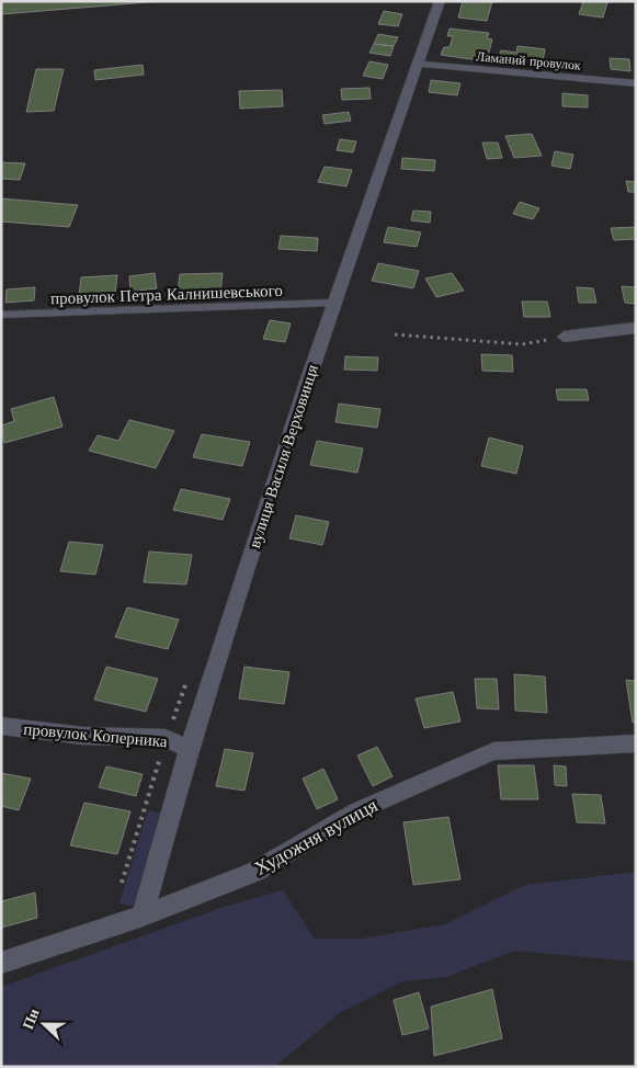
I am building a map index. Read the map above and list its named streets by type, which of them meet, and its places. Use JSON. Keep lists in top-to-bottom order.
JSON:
{
  "streets": {
    "street": [
      "Ламаний провулок",
      "вулиця Василя Верховинця",
      "провулок Коперника",
      "Художня вулиця"
    ],
    "lane": ["провулок Петра Калнишевського"]
  },
  "crossings": [
    ["Ламаний провулок", "вулиця Василя Верховинця"],
    ["провулок Петра Калнишевського", "вулиця Василя Верховинця"],
    ["вулиця Василя Верховинця", "провулок Коперника"],
    ["вулиця Василя Верховинця", "Художня вулиця"]
  ],
  "north": "left"
}
